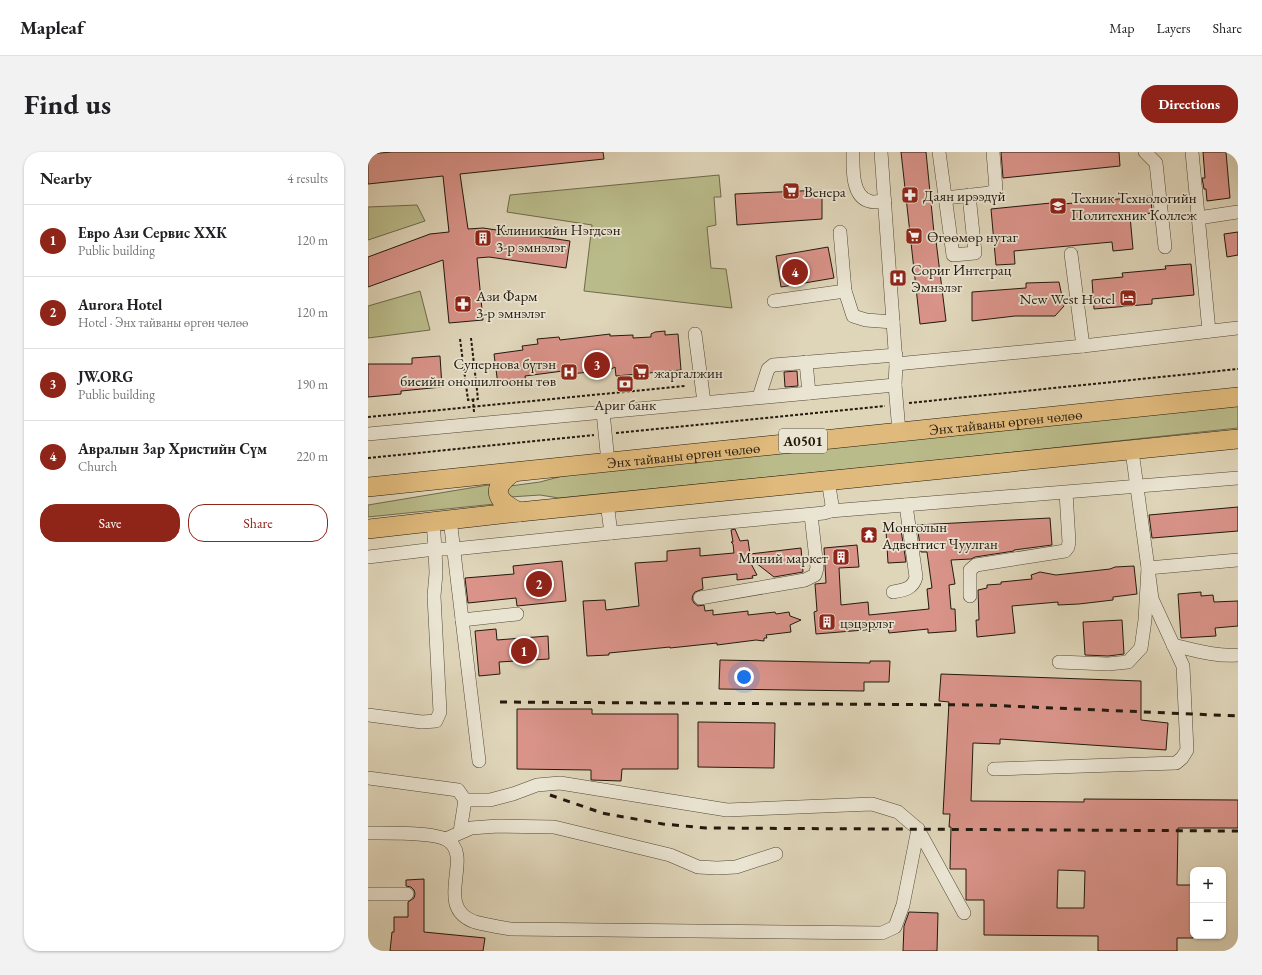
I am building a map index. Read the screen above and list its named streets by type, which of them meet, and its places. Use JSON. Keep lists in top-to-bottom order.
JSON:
{
  "streets": {
    "highway": ["Энх тайваны өргөн чөлөө", "A0501"]
  },
  "places": {
    "supermarket": ["Венера", "Өгөөмөр нутаг", "жаргалжин"],
    "pharmacy": ["Даян ирээдүй", "Ази Фарм 3-р эмнэлэг"],
    "school or university": ["Техник Технологийн Политехник Коллеж"],
    "building": ["Клиникийн Нэгдсэн 3-р эмнэлэг", "Миний маркет", "цэцэрлэг"],
    "hospital": ["Сориг Интеграц Эмнэлэг", "Супернова бүтэн биеийн оношилгооны төв"],
    "hotel": ["New West Hotel"],
    "bank": ["Ариг банк"],
    "temple": ["Монголын Адвентист Чуулган"]
  },
  "page": {
    "header": "Mapleaf",
    "nav": ["Map", "Layers", "Share"],
    "buttons": [
      "Directions",
      ["Save", "Share"]
    ],
    "title": "Find us",
    "heading": ["Nearby", "4 results"],
    "list": [
      {
        "mark": "1",
        "name": "Евро Ази Сервис ХХК",
        "note": "Public building",
        "value": "120 m"
      },
      {
        "mark": "2",
        "name": "Aurora Hotel",
        "note": "Hotel · Энх тайваны өргөн чөлөө",
        "value": "120 m"
      },
      {
        "mark": "3",
        "name": "JW.ORG",
        "note": "Public building",
        "value": "190 m"
      },
      {
        "mark": "4",
        "name": "Авралын 3ар Христийн Сүм",
        "note": "Church",
        "value": "220 m"
      }
    ],
    "pins": [
      "4",
      "3",
      "2",
      "1"
    ],
    "map_buttons": ["+", "−"]
  }
}
